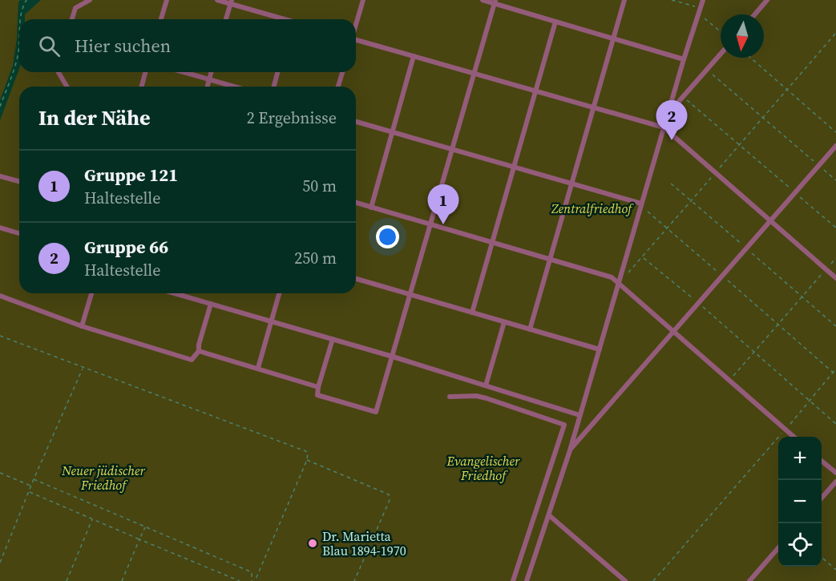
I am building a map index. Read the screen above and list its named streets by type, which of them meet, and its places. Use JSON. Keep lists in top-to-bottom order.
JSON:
{
  "parks": ["Zentralfriedhof", "Evangelischer Friedhof", "Neuer jüdischer Friedhof"],
  "places": ["Dr. Marietta Blau 1894-1970"],
  "north": "bottom",
  "page": {
    "search": "Hier suchen",
    "heading": ["In der Nähe", "2 Ergebnisse"],
    "pins": ["2", "1"],
    "list": [
      {
        "mark": "1",
        "name": "Gruppe 121",
        "note": "Haltestelle",
        "value": "50 m"
      },
      {
        "mark": "2",
        "name": "Gruppe 66",
        "note": "Haltestelle",
        "value": "250 m"
      }
    ],
    "map_buttons": ["+", "−"]
  }
}
